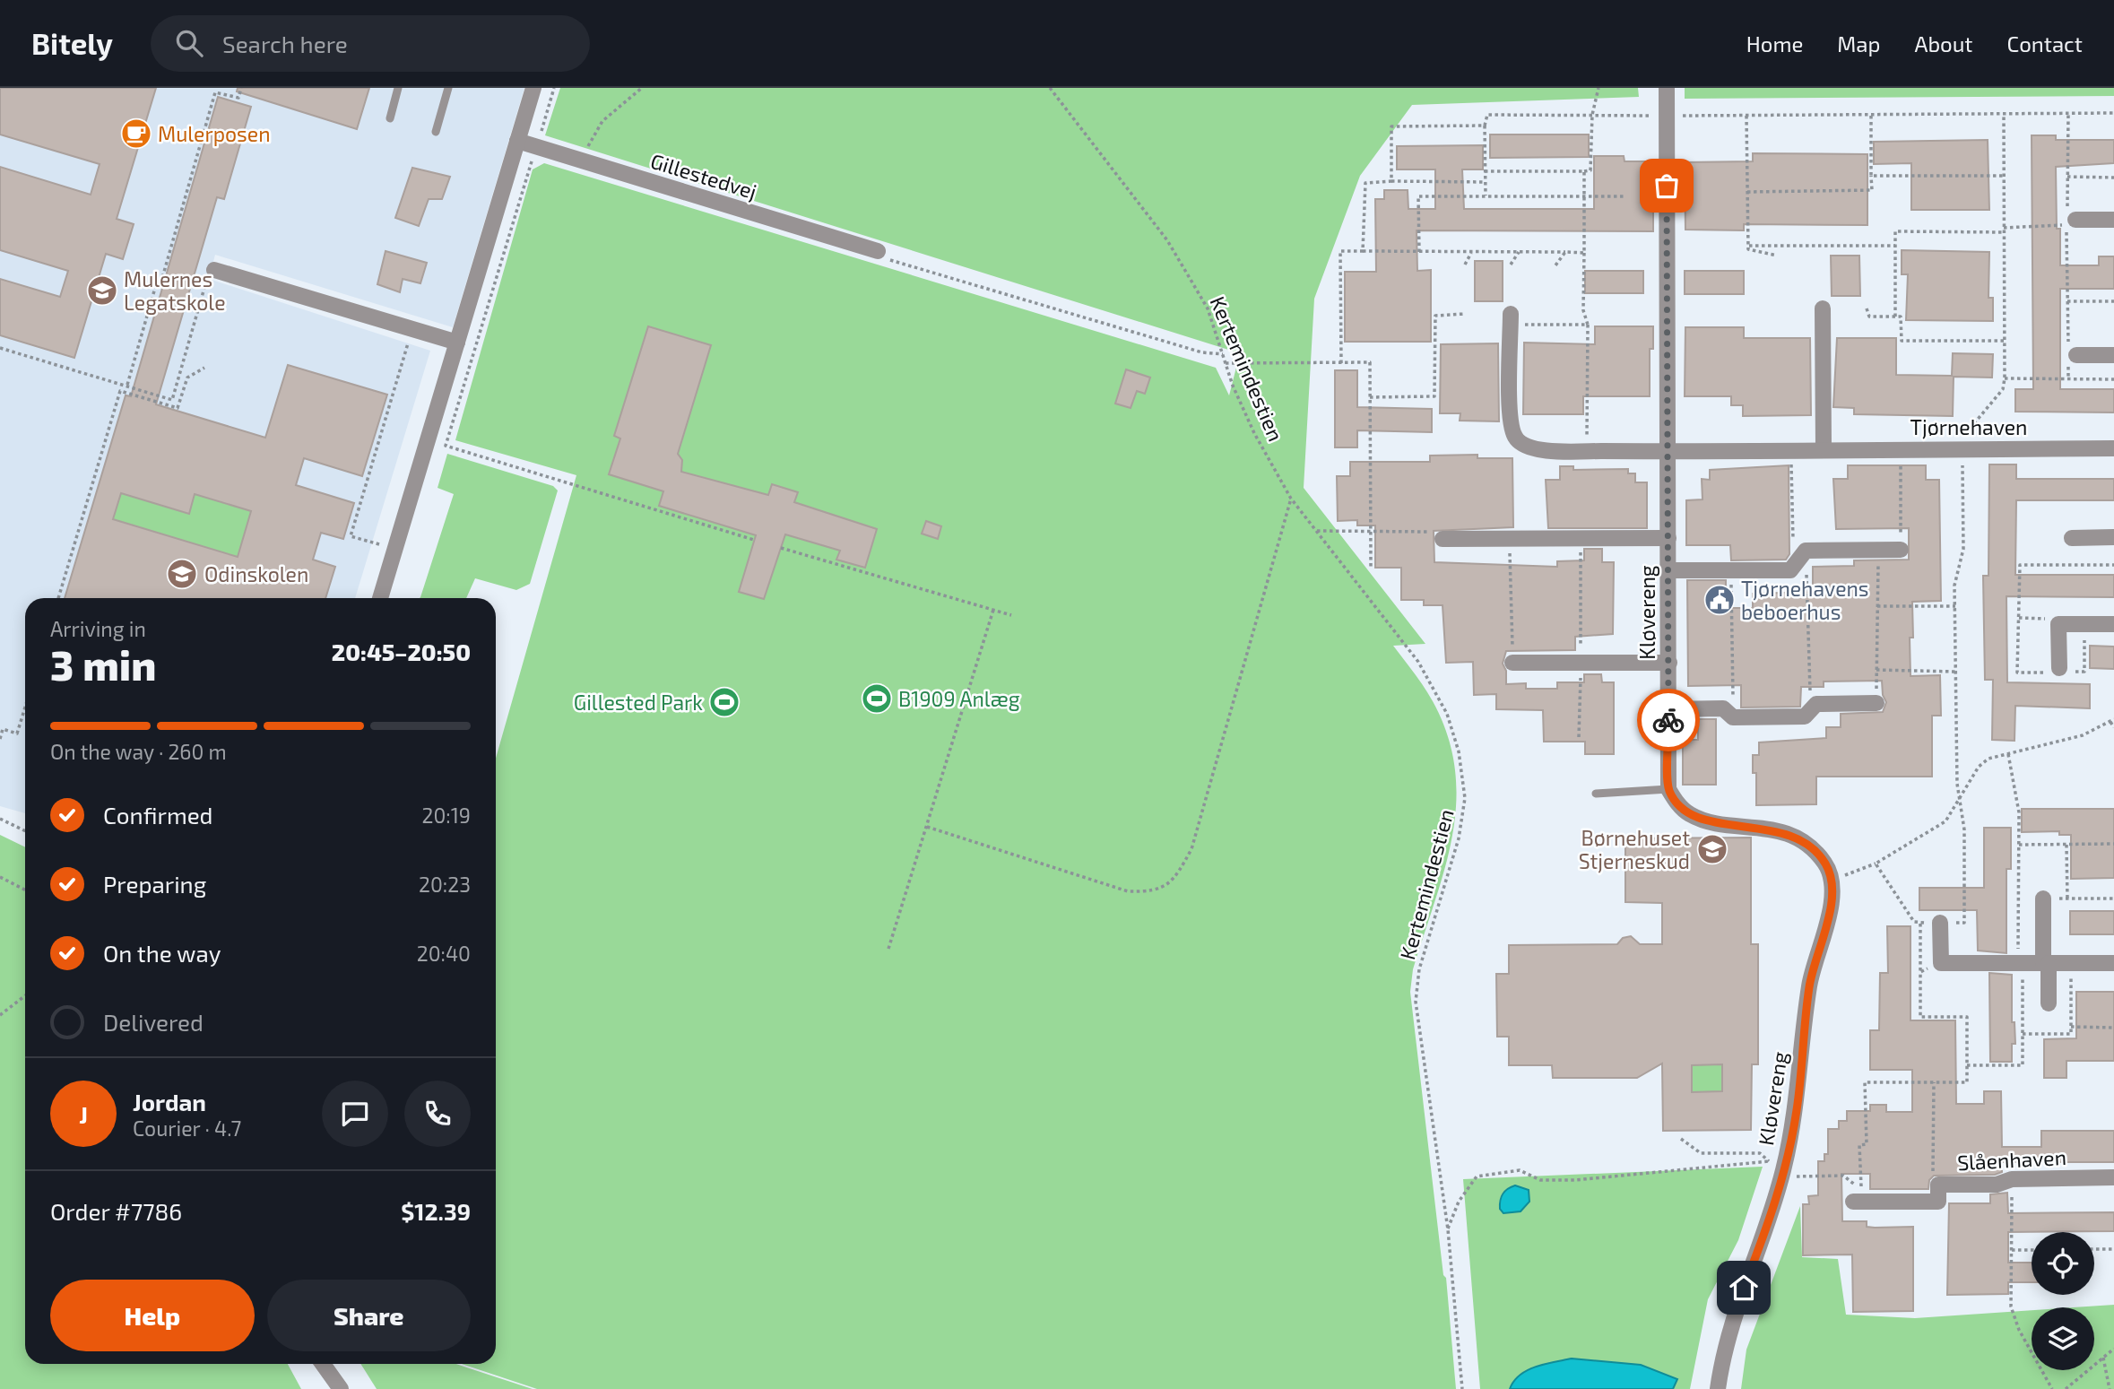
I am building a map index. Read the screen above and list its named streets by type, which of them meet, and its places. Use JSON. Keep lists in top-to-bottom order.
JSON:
{
  "streets": {
    "street": [
      "Gillestedvej",
      "Tjørnehaven",
      "Kløvereng",
      "Slåenhaven"
    ],
    "path": ["Kertemindestien"]
  },
  "crossings": [
    ["Tjørnehaven", "Kløvereng"]
  ],
  "places": {
    "cafe": ["Mulerposen"],
    "school or university": ["Mulernes Legatskole", "Odinskolen", "Børnehuset Stjerneskud"],
    "public building": ["Tjørnehavens beboerhus"],
    "sports": ["B1909 Anlæg", "Gillested Park"]
  },
  "page": {
    "header": "Bitely",
    "search": "Search here",
    "nav": [
      "Home",
      "Map",
      "About",
      "Contact"
    ],
    "heading": ["3 min", "Arriving in", "20:45–20:50"],
    "panel": [
      "Jordan",
      "Courier · 4.7",
      "Order #7786",
      "$12.39"
    ],
    "bar": "On the way · 260 m",
    "list": [
      ["Confirmed", "20:19"],
      ["Preparing", "20:23"],
      ["On the way", "20:40"],
      "Delivered"
    ],
    "round": "J",
    "buttons": ["Help", "Share"]
  }
}
